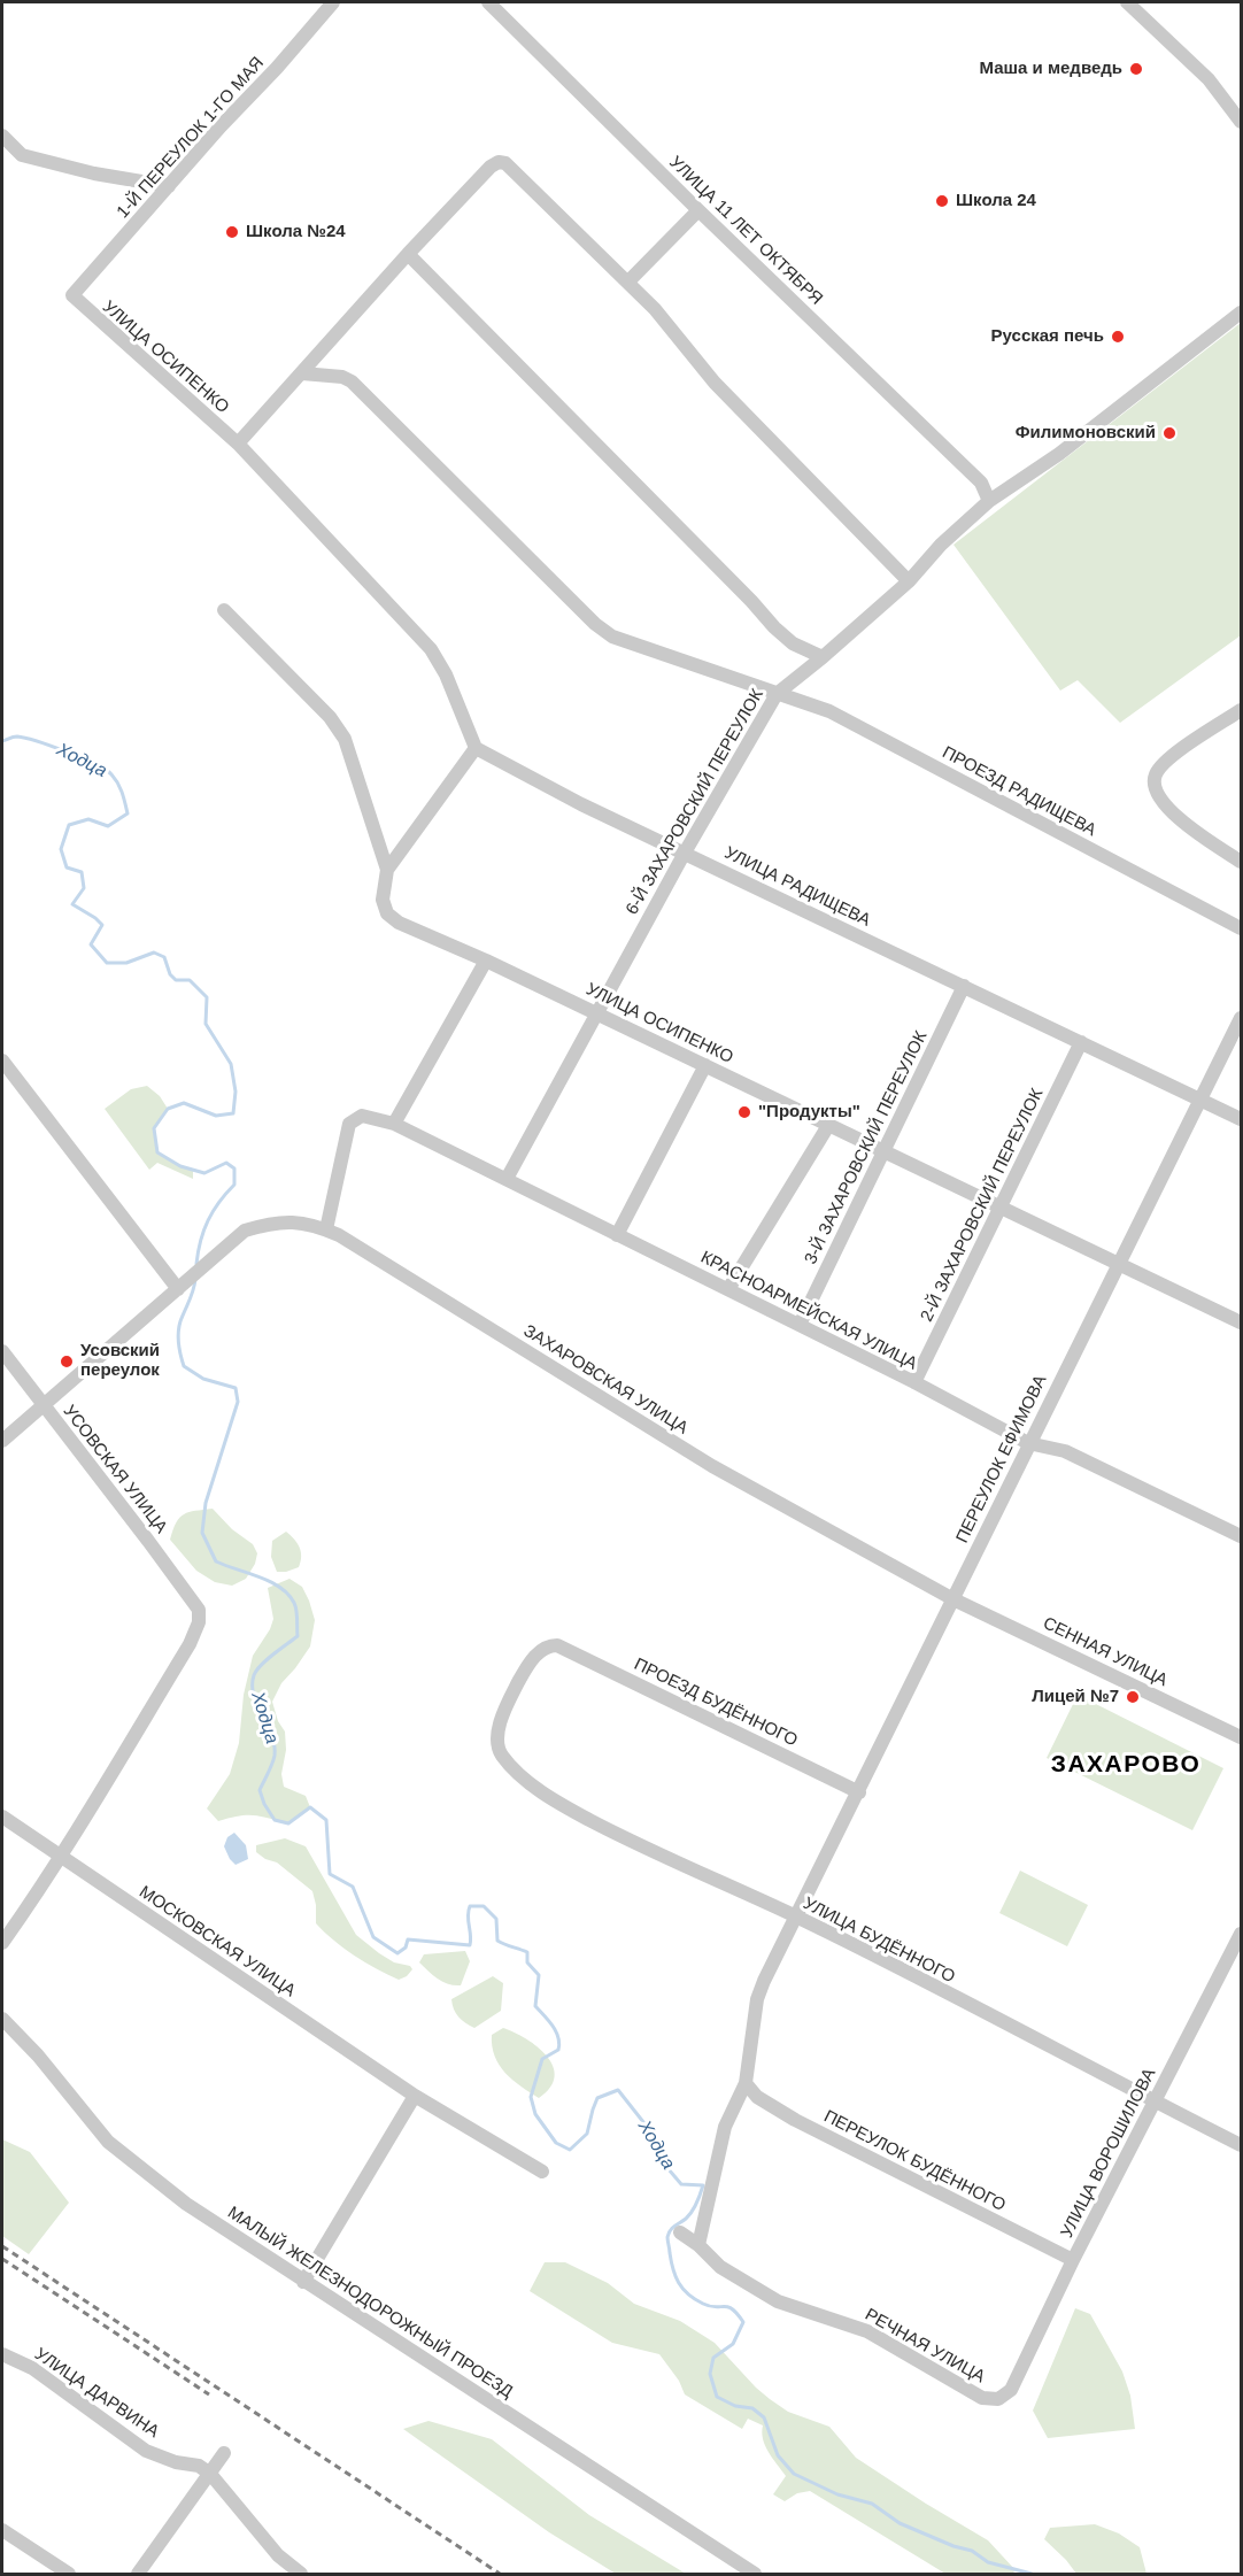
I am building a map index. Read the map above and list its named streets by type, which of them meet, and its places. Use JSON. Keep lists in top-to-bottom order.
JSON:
{
  "streets": {
    "street": [
      "1-Й ПЕРЕУЛОК 1-ГО МАЯ",
      "УЛИЦА 11 ЛЕТ ОКТЯБРЯ",
      "УЛИЦА ОСИПЕНКО",
      "ПРОЕЗД РАДИЩЕВА",
      "6-Й ЗАХАРОВСКИЙ ПЕРЕУЛОК",
      "УЛИЦА РАДИЩЕВА",
      "3-Й ЗАХАРОВСКИЙ ПЕРЕУЛОК",
      "2-Й ЗАХАРОВСКИЙ ПЕРЕУЛОК",
      "КРАСНОАРМЕЙСКАЯ УЛИЦА",
      "ЗАХАРОВСКАЯ УЛИЦА",
      "ПЕРЕУЛОК ЕФИМОВА",
      "УСОВСКАЯ УЛИЦА",
      "СЕННАЯ УЛИЦА",
      "ПРОЕЗД БУДЁННОГО",
      "УЛИЦА БУДЁННОГО",
      "МОСКОВСКАЯ УЛИЦА",
      "УЛИЦА ВОРОШИЛОВА",
      "ПЕРЕУЛОК БУДЁННОГО",
      "МАЛЫЙ ЖЕЛЕЗНОДОРОЖНЫЙ ПРОЕЗД",
      "РЕЧНАЯ УЛИЦА",
      "УЛИЦА ДАРВИНА"
    ]
  },
  "crossings": [
    ["1-Й ПЕРЕУЛОК 1-ГО МАЯ", "УЛИЦА ОСИПЕНКО"],
    ["УЛИЦА 11 ЛЕТ ОКТЯБРЯ", "6-Й ЗАХАРОВСКИЙ ПЕРЕУЛОК"],
    ["УЛИЦА ОСИПЕНКО", "6-Й ЗАХАРОВСКИЙ ПЕРЕУЛОК"],
    ["УЛИЦА ОСИПЕНКО", "УЛИЦА РАДИЩЕВА"],
    ["УЛИЦА ОСИПЕНКО", "3-Й ЗАХАРОВСКИЙ ПЕРЕУЛОК"],
    ["УЛИЦА ОСИПЕНКО", "2-Й ЗАХАРОВСКИЙ ПЕРЕУЛОК"],
    ["УЛИЦА ОСИПЕНКО", "ПЕРЕУЛОК ЕФИМОВА"],
    ["ПРОЕЗД РАДИЩЕВА", "6-Й ЗАХАРОВСКИЙ ПЕРЕУЛОК"],
    ["6-Й ЗАХАРОВСКИЙ ПЕРЕУЛОК", "УЛИЦА РАДИЩЕВА"],
    ["6-Й ЗАХАРОВСКИЙ ПЕРЕУЛОК", "КРАСНОАРМЕЙСКАЯ УЛИЦА"],
    ["УЛИЦА РАДИЩЕВА", "3-Й ЗАХАРОВСКИЙ ПЕРЕУЛОК"],
    ["УЛИЦА РАДИЩЕВА", "2-Й ЗАХАРОВСКИЙ ПЕРЕУЛОК"],
    ["УЛИЦА РАДИЩЕВА", "ПЕРЕУЛОК ЕФИМОВА"],
    ["3-Й ЗАХАРОВСКИЙ ПЕРЕУЛОК", "КРАСНОАРМЕЙСКАЯ УЛИЦА"],
    ["2-Й ЗАХАРОВСКИЙ ПЕРЕУЛОК", "КРАСНОАРМЕЙСКАЯ УЛИЦА"],
    ["КРАСНОАРМЕЙСКАЯ УЛИЦА", "ЗАХАРОВСКАЯ УЛИЦА"],
    ["КРАСНОАРМЕЙСКАЯ УЛИЦА", "ПЕРЕУЛОК ЕФИМОВА"],
    ["ЗАХАРОВСКАЯ УЛИЦА", "ПЕРЕУЛОК ЕФИМОВА"],
    ["ЗАХАРОВСКАЯ УЛИЦА", "СЕННАЯ УЛИЦА"],
    ["ПЕРЕУЛОК ЕФИМОВА", "СЕННАЯ УЛИЦА"],
    ["ПЕРЕУЛОК ЕФИМОВА", "ПРОЕЗД БУДЁННОГО"],
    ["ПЕРЕУЛОК ЕФИМОВА", "УЛИЦА БУДЁННОГО"],
    ["ПЕРЕУЛОК ЕФИМОВА", "ПЕРЕУЛОК БУДЁННОГО"],
    ["ПЕРЕУЛОК ЕФИМОВА", "РЕЧНАЯ УЛИЦА"],
    ["УСОВСКАЯ УЛИЦА", "МОСКОВСКАЯ УЛИЦА"],
    ["ПРОЕЗД БУДЁННОГО", "УЛИЦА БУДЁННОГО"],
    ["УЛИЦА БУДЁННОГО", "УЛИЦА ВОРОШИЛОВА"],
    ["УЛИЦА ВОРОШИЛОВА", "ПЕРЕУЛОК БУДЁННОГО"],
    ["УЛИЦА ВОРОШИЛОВА", "РЕЧНАЯ УЛИЦА"]
  ],
  "districts": ["ЗАХАРОВО"],
  "water": ["Ходца"],
  "places": [
    "Маша и медведь",
    "Школа 24",
    "Школа №24",
    "Русская печь",
    "Филимоновский",
    "\"Продукты\"",
    "Усовский переулок",
    "Лицей №7"
  ]
}
